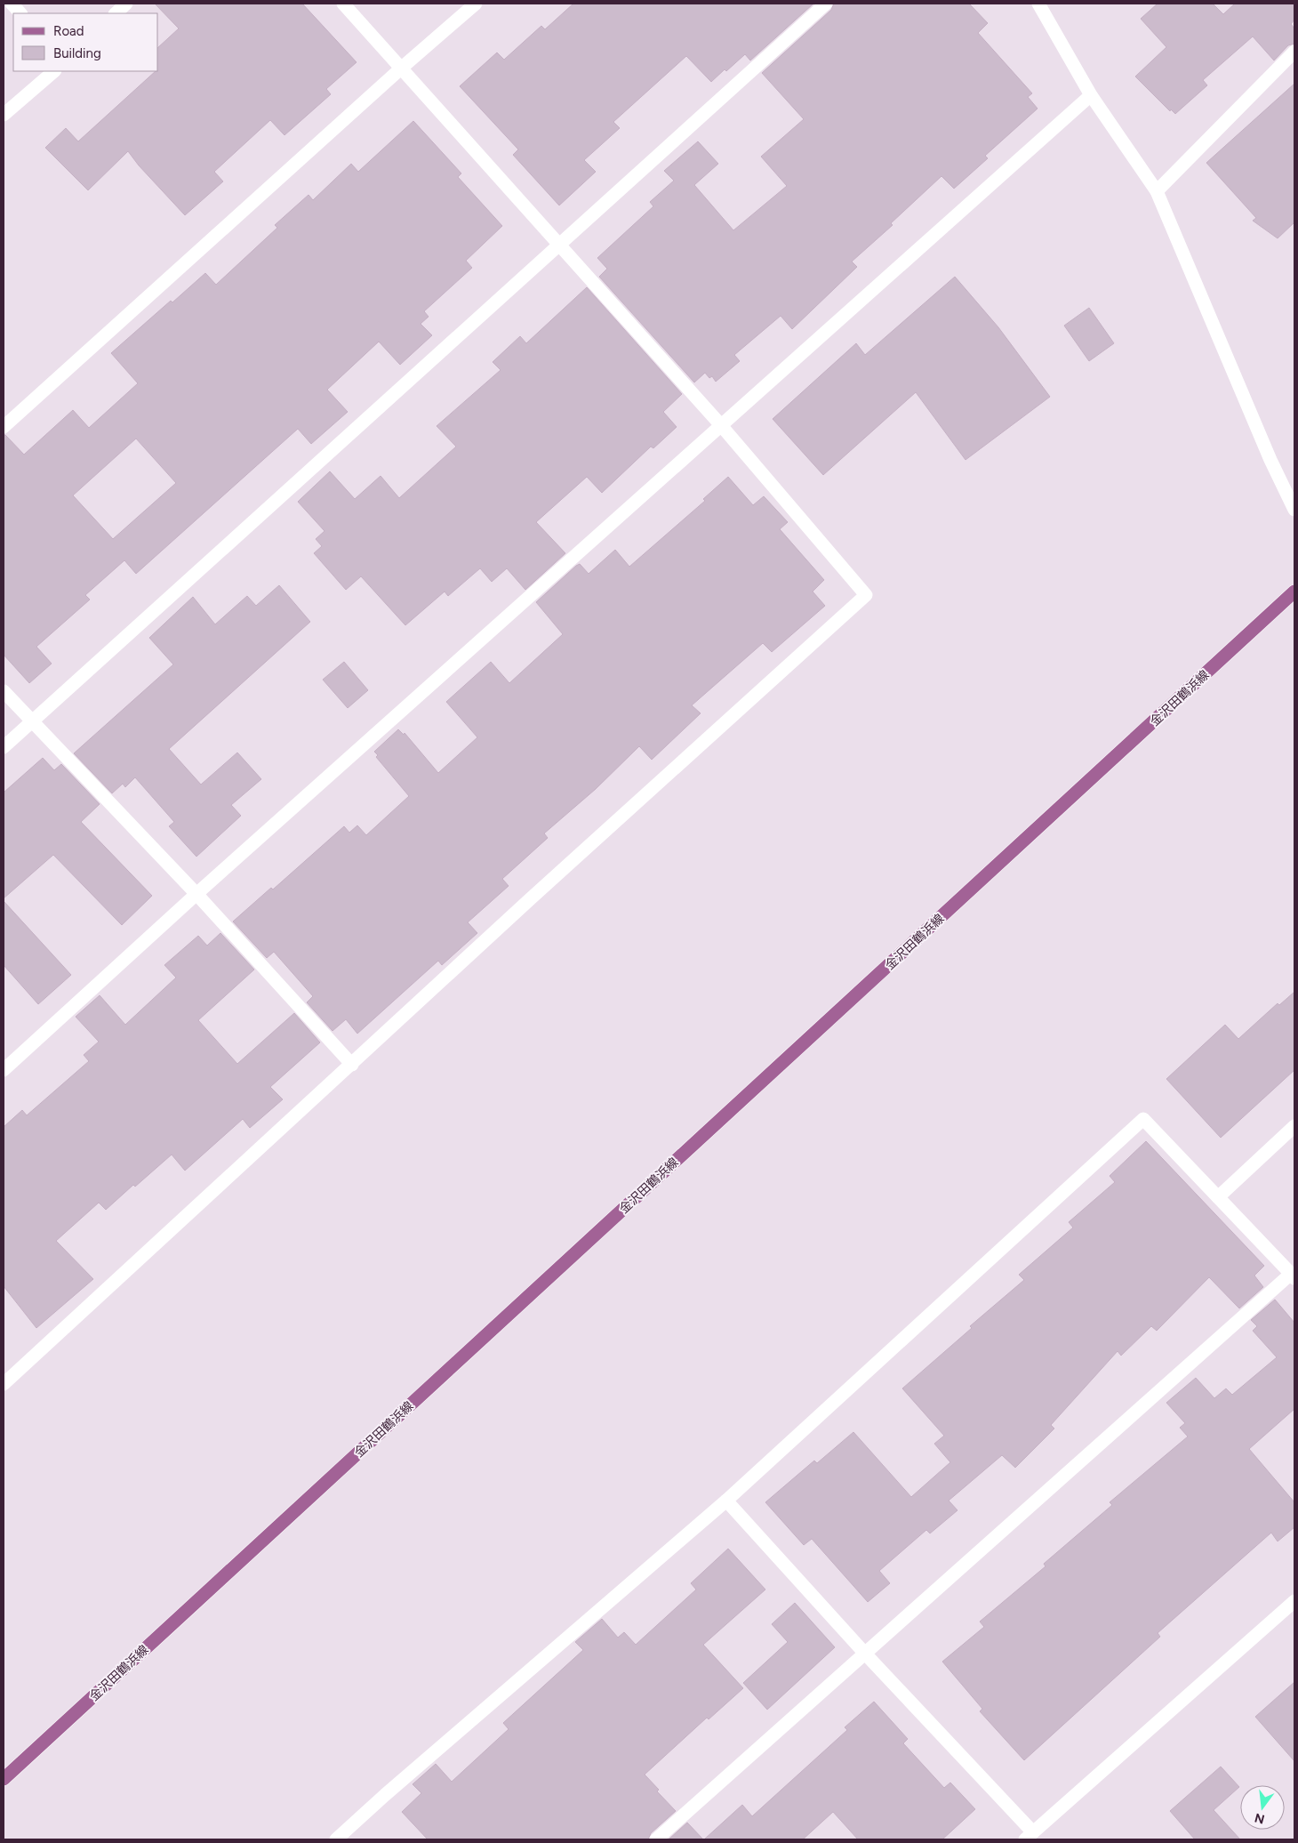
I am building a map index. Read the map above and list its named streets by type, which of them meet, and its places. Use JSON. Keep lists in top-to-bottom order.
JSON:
{
  "streets": {
    "main road": ["金沢田鶴浜線"]
  },
  "legend": ["Road", "Building"],
  "north": "bottom"
}
